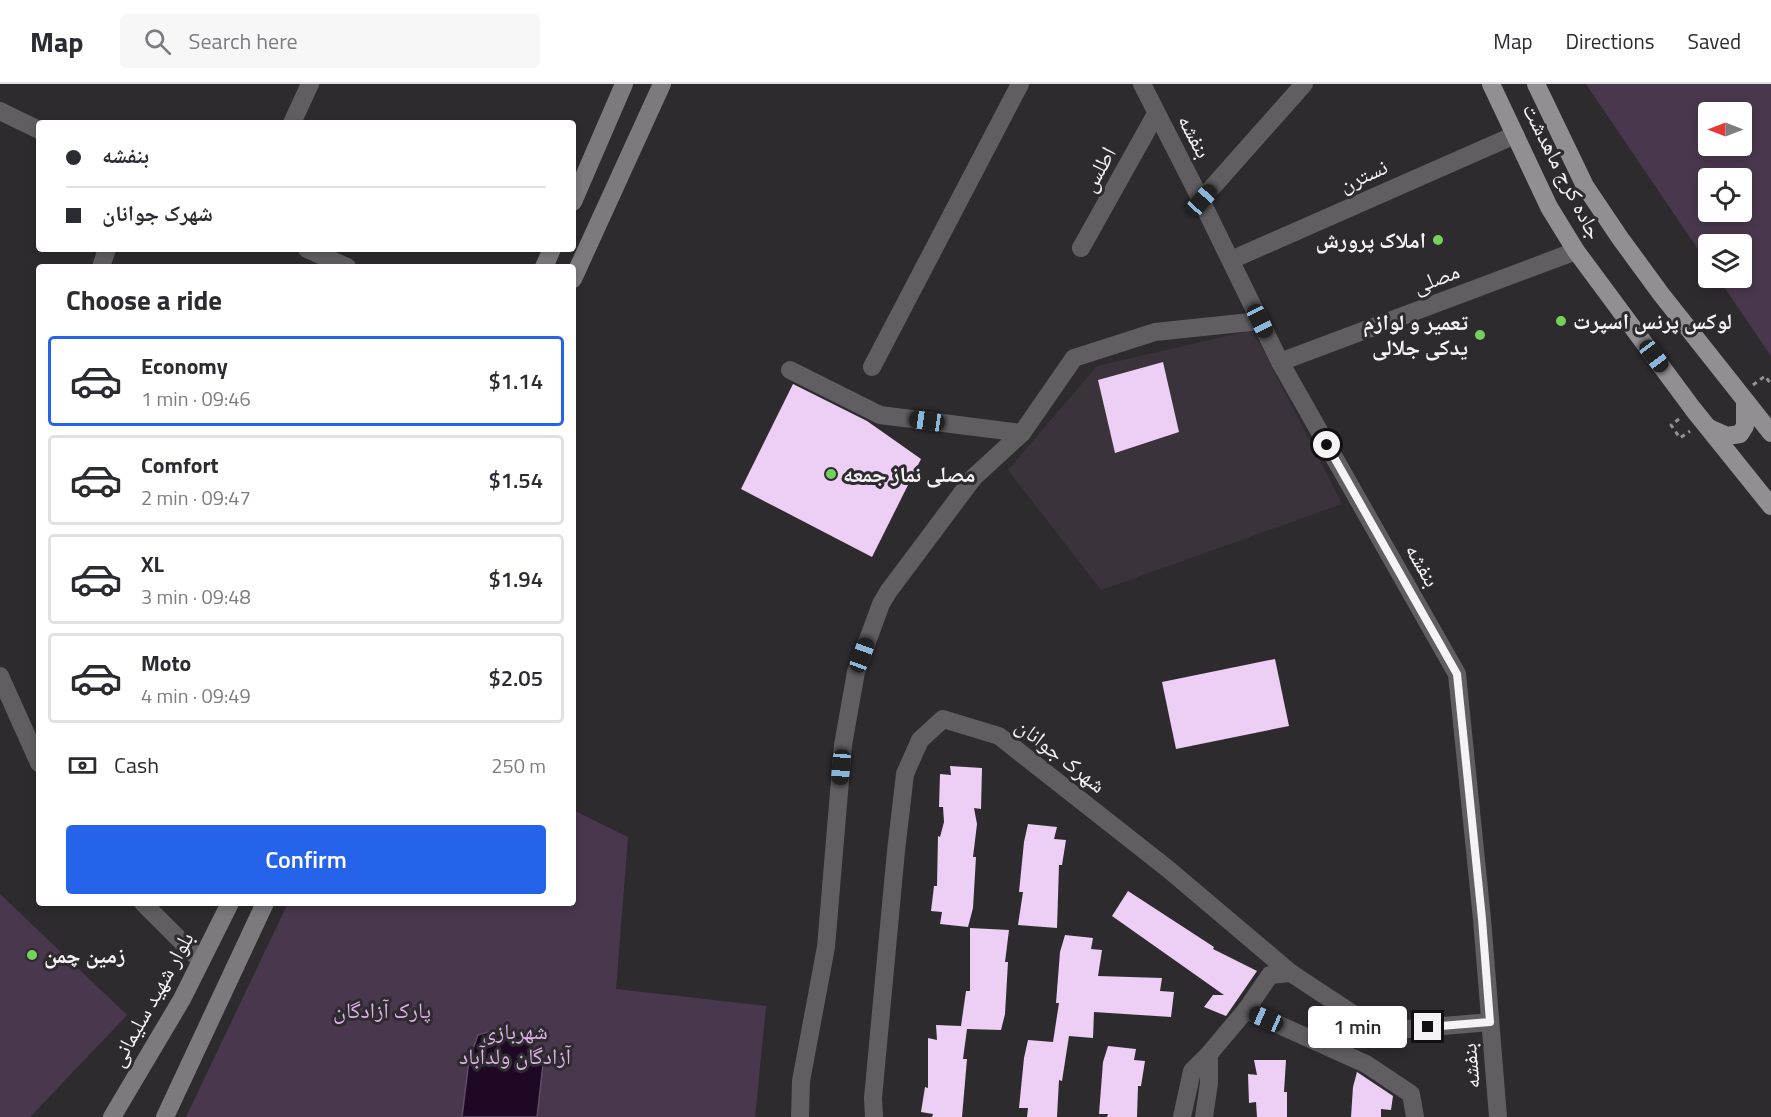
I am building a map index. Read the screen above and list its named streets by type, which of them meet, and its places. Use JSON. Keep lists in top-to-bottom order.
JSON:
{
  "streets": {
    "main road": ["جاده کرج ماهدشت", "بلوار شهید سلیمانی"],
    "street": [
      "بنفشه",
      "اطلس",
      "نسترن",
      "مصلی",
      "شهرک جوانان"
    ]
  },
  "crossings": [
    ["بنفشه", "اطلس"],
    ["بنفشه", "نسترن"],
    ["بنفشه", "مصلی"],
    ["بنفشه", "شهرک جوانان"],
    ["جاده کرج ماهدشت", "نسترن"],
    ["جاده کرج ماهدشت", "مصلی"]
  ],
  "parks": ["پارک آزادگان", "شهربازی آزادگان ولدآباد"],
  "places": [
    "املاک پرورش",
    "لوکس پرنس اسپرت",
    "تعمیر و لوازم یدکی جلالی",
    "مصلی نماز جمعه",
    "زمین چمن"
  ],
  "north": "left",
  "page": {
    "header": "Map",
    "search": "Search here",
    "nav": ["Map", "Directions", "Saved"],
    "banner": ["بنفشه", "شهرک جوانان"],
    "heading": "Choose a ride",
    "list": [
      {
        "name": "Economy",
        "note": "1 min · 09:46",
        "value": "$1.14"
      },
      {
        "name": "Comfort",
        "note": "2 min · 09:47",
        "value": "$1.54"
      },
      {
        "name": "XL",
        "note": "3 min · 09:48",
        "value": "$1.94"
      },
      {
        "name": "Moto",
        "note": "4 min · 09:49",
        "value": "$2.05"
      }
    ],
    "pay": ["Cash", "250 m"],
    "buttons": "Confirm",
    "bubble": "1 min"
  }
}
